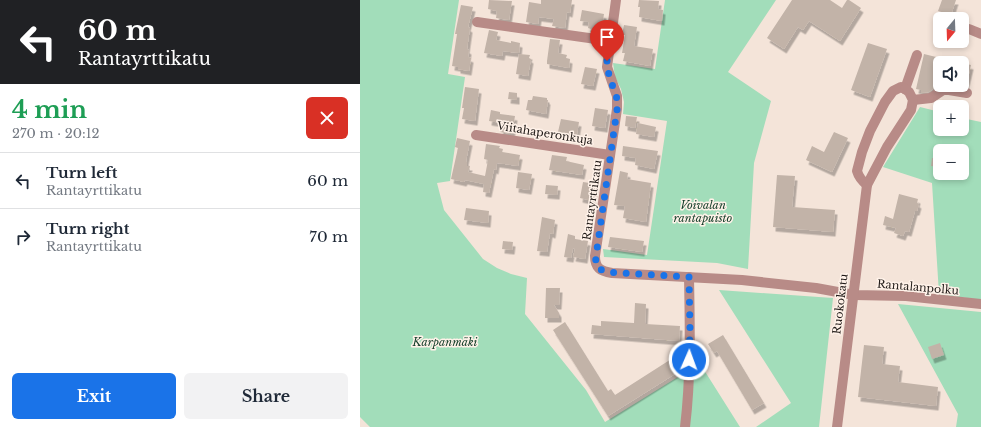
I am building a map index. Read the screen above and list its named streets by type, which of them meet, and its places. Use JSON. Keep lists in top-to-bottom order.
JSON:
{
  "streets": {
    "street": [
      "Viitahaperonkuja",
      "Rantayrttikatu",
      "Rantalanpolku",
      "Ruokokatu"
    ]
  },
  "crossings": [
    ["Viitahaperonkuja", "Rantayrttikatu"],
    ["Rantayrttikatu", "Rantalanpolku"],
    ["Rantayrttikatu", "Ruokokatu"],
    ["Rantalanpolku", "Ruokokatu"]
  ],
  "parks": ["Voivalan rantapuisto", "Karpanmäki"],
  "north": "bottom",
  "page": {
    "turn": ["60 m", "Rantayrttikatu"],
    "map_buttons": ["+", "−"],
    "heading": ["4 min", "270 m · 20:12"],
    "list": [
      {
        "name": "Turn left",
        "note": "Rantayrttikatu",
        "value": "60 m"
      },
      {
        "name": "Turn right",
        "note": "Rantayrttikatu",
        "value": "70 m"
      }
    ],
    "buttons": ["Exit", "Share"]
  }
}
